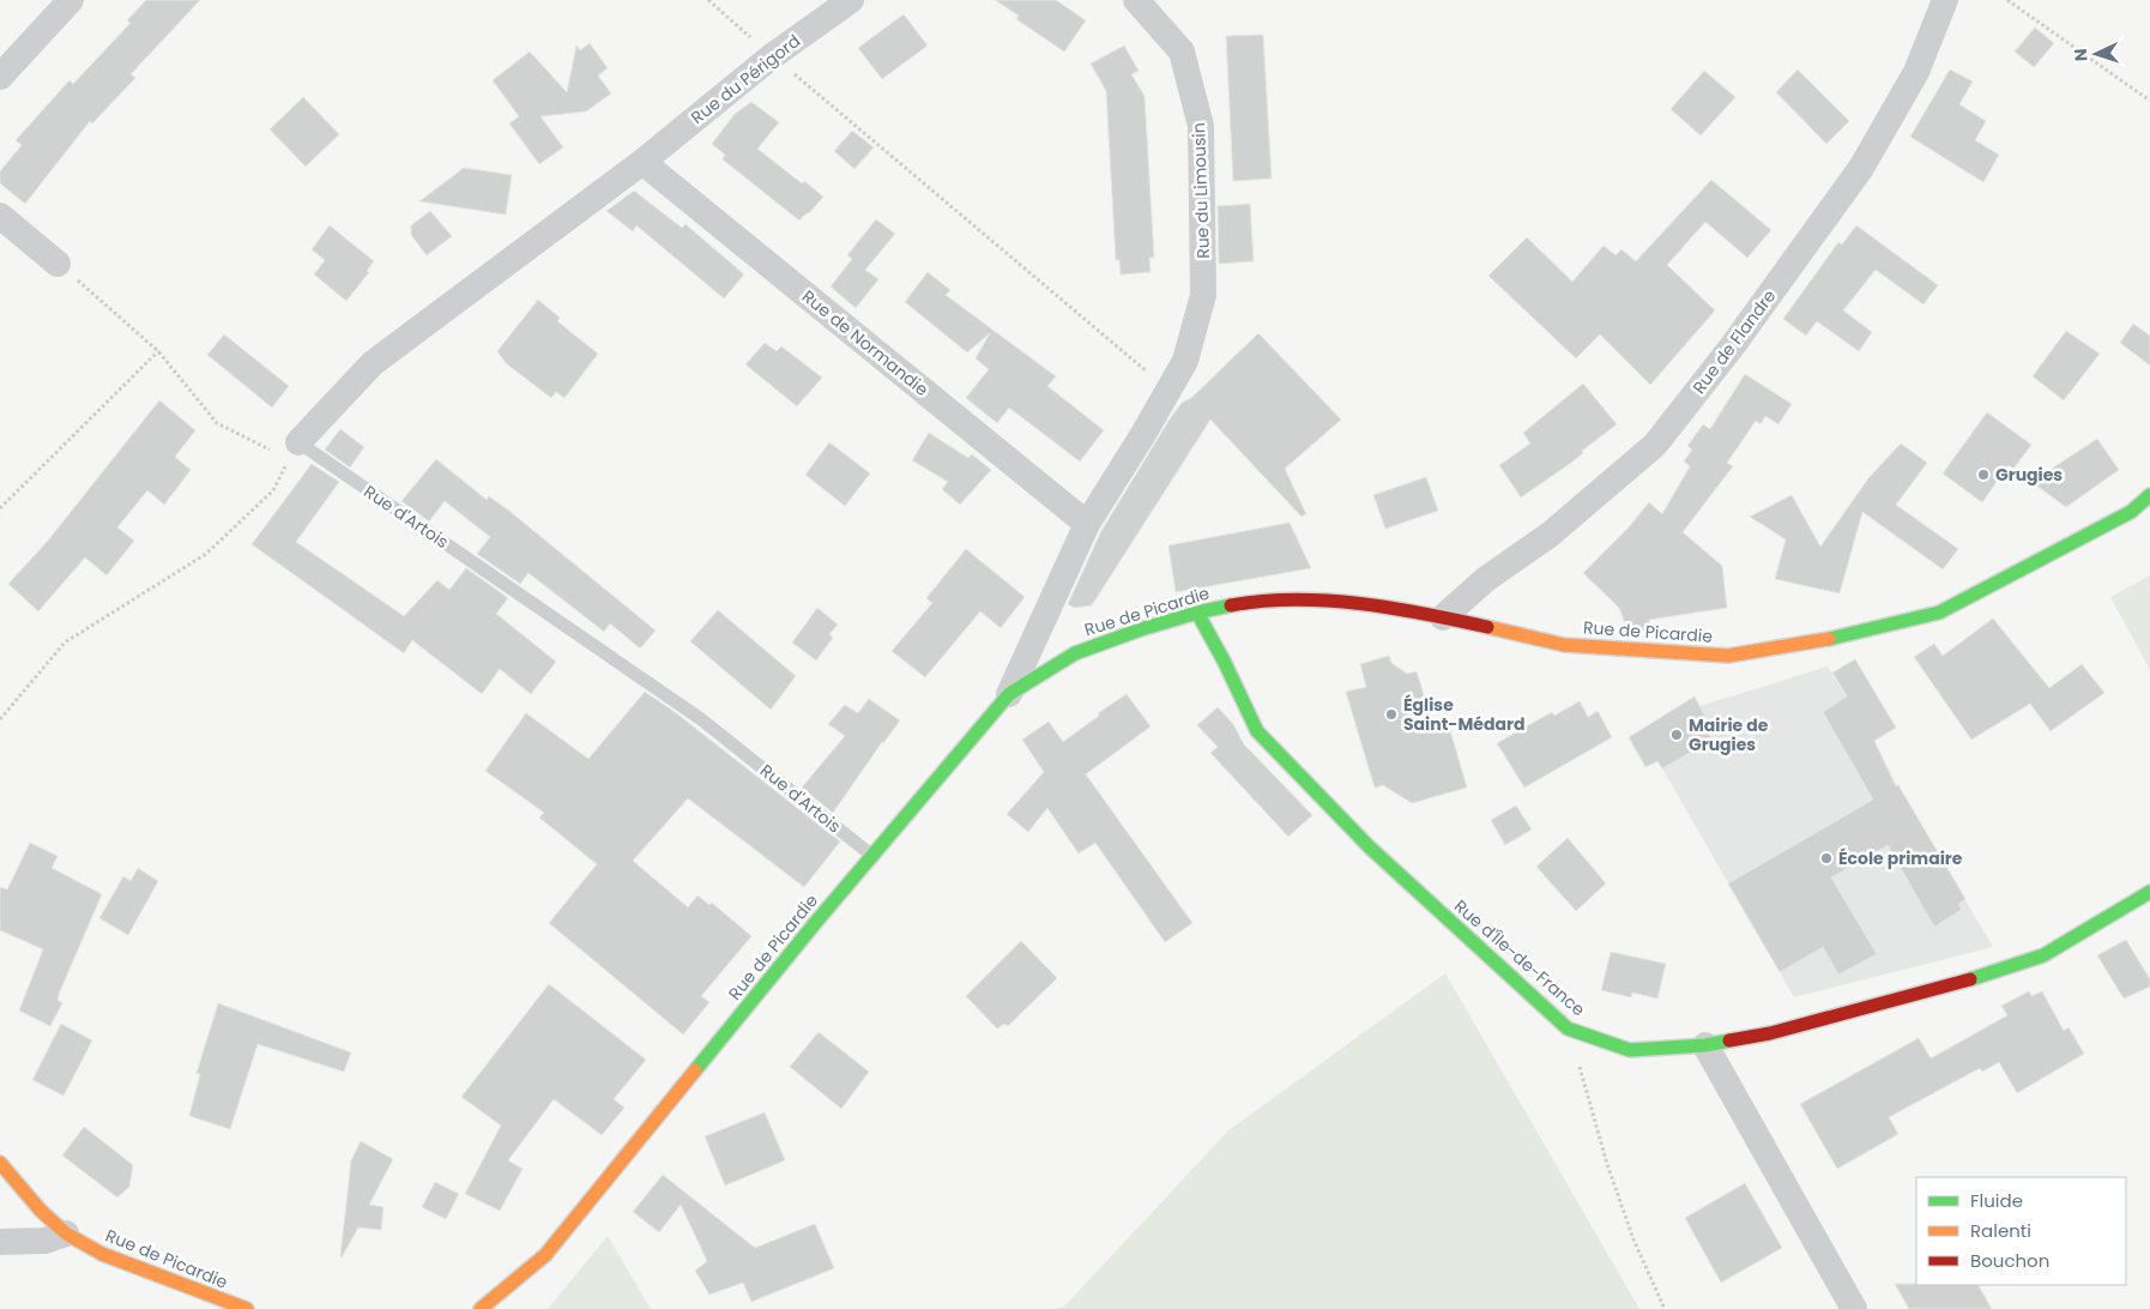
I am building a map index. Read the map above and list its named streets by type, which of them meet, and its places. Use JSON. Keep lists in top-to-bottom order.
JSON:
{
  "streets": {
    "street": [
      "Rue du Périgord",
      "Rue du Limousin",
      "Rue de Flandre",
      "Rue de Normandie",
      "Rue de Picardie",
      "Rue d'Île-de-France"
    ],
    "lane": ["Rue d'Artois"]
  },
  "crossings": [
    ["Rue du Périgord", "Rue de Normandie"],
    ["Rue du Limousin", "Rue de Normandie"],
    ["Rue du Limousin", "Rue de Picardie"],
    ["Rue de Flandre", "Rue de Picardie"],
    ["Rue d'Artois", "Rue de Picardie"],
    ["Rue de Picardie", "Rue d'Île-de-France"]
  ],
  "places": [
    "Grugies",
    "Église Saint-Médard",
    "Mairie de Grugies",
    "École primaire"
  ],
  "legend": ["Fluide", "Ralenti", "Bouchon"],
  "north": "left"
}
